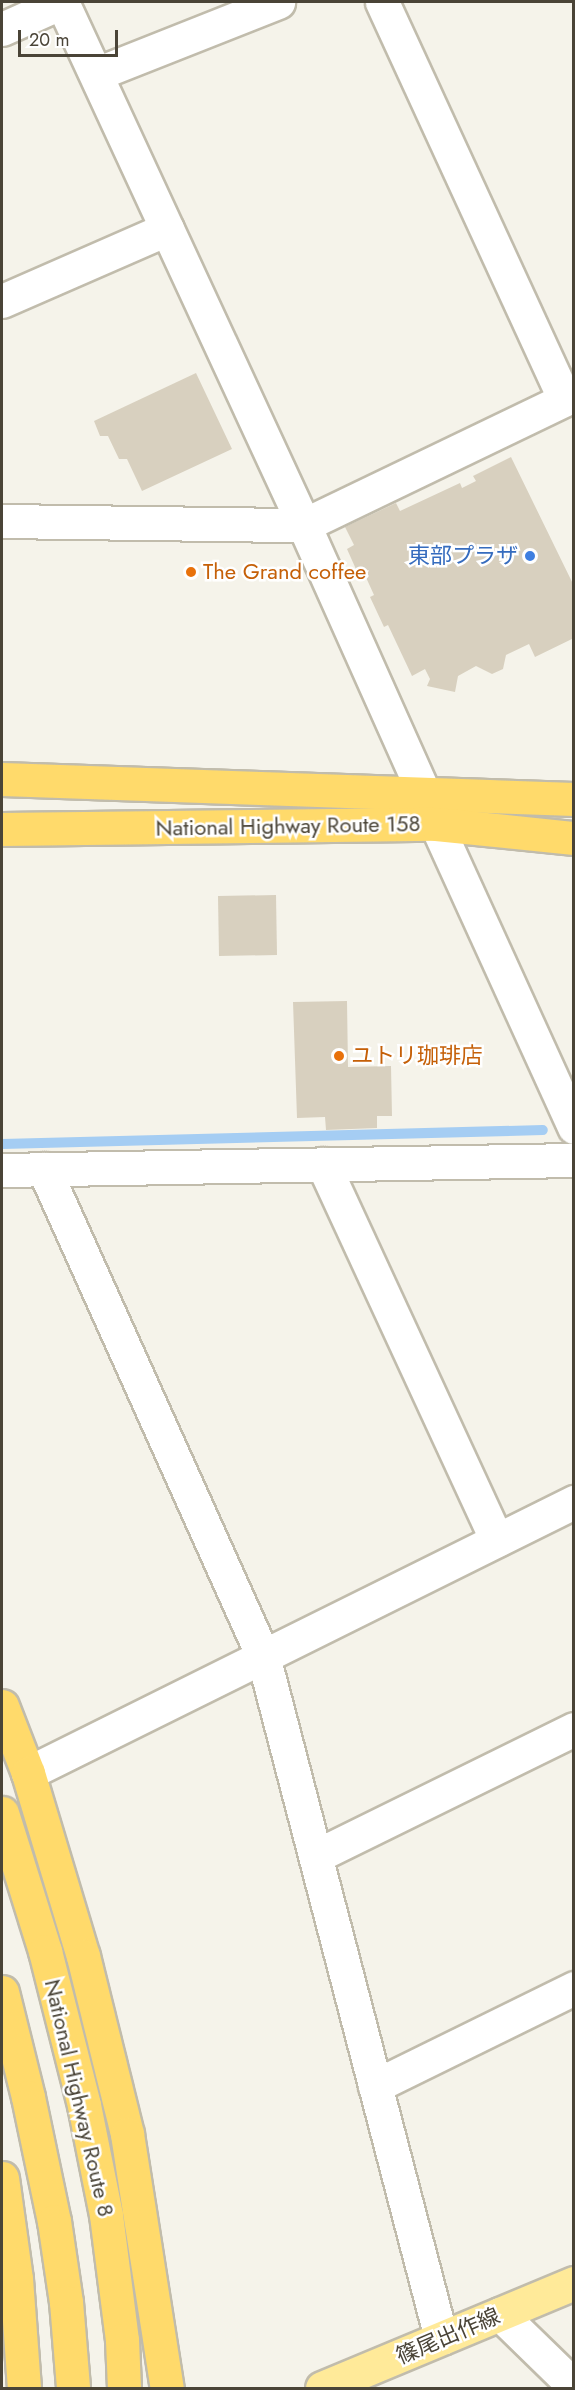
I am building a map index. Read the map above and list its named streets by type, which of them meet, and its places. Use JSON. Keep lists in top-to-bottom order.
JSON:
{
  "streets": {
    "highway": ["National Highway Route 158", "National Highway Route 8"],
    "main road": ["篠尾出作線"]
  },
  "places": ["東部プラザ", "The Grand coffee", "ユトリ珈琲店"],
  "scale_bar": "20 m"
}
